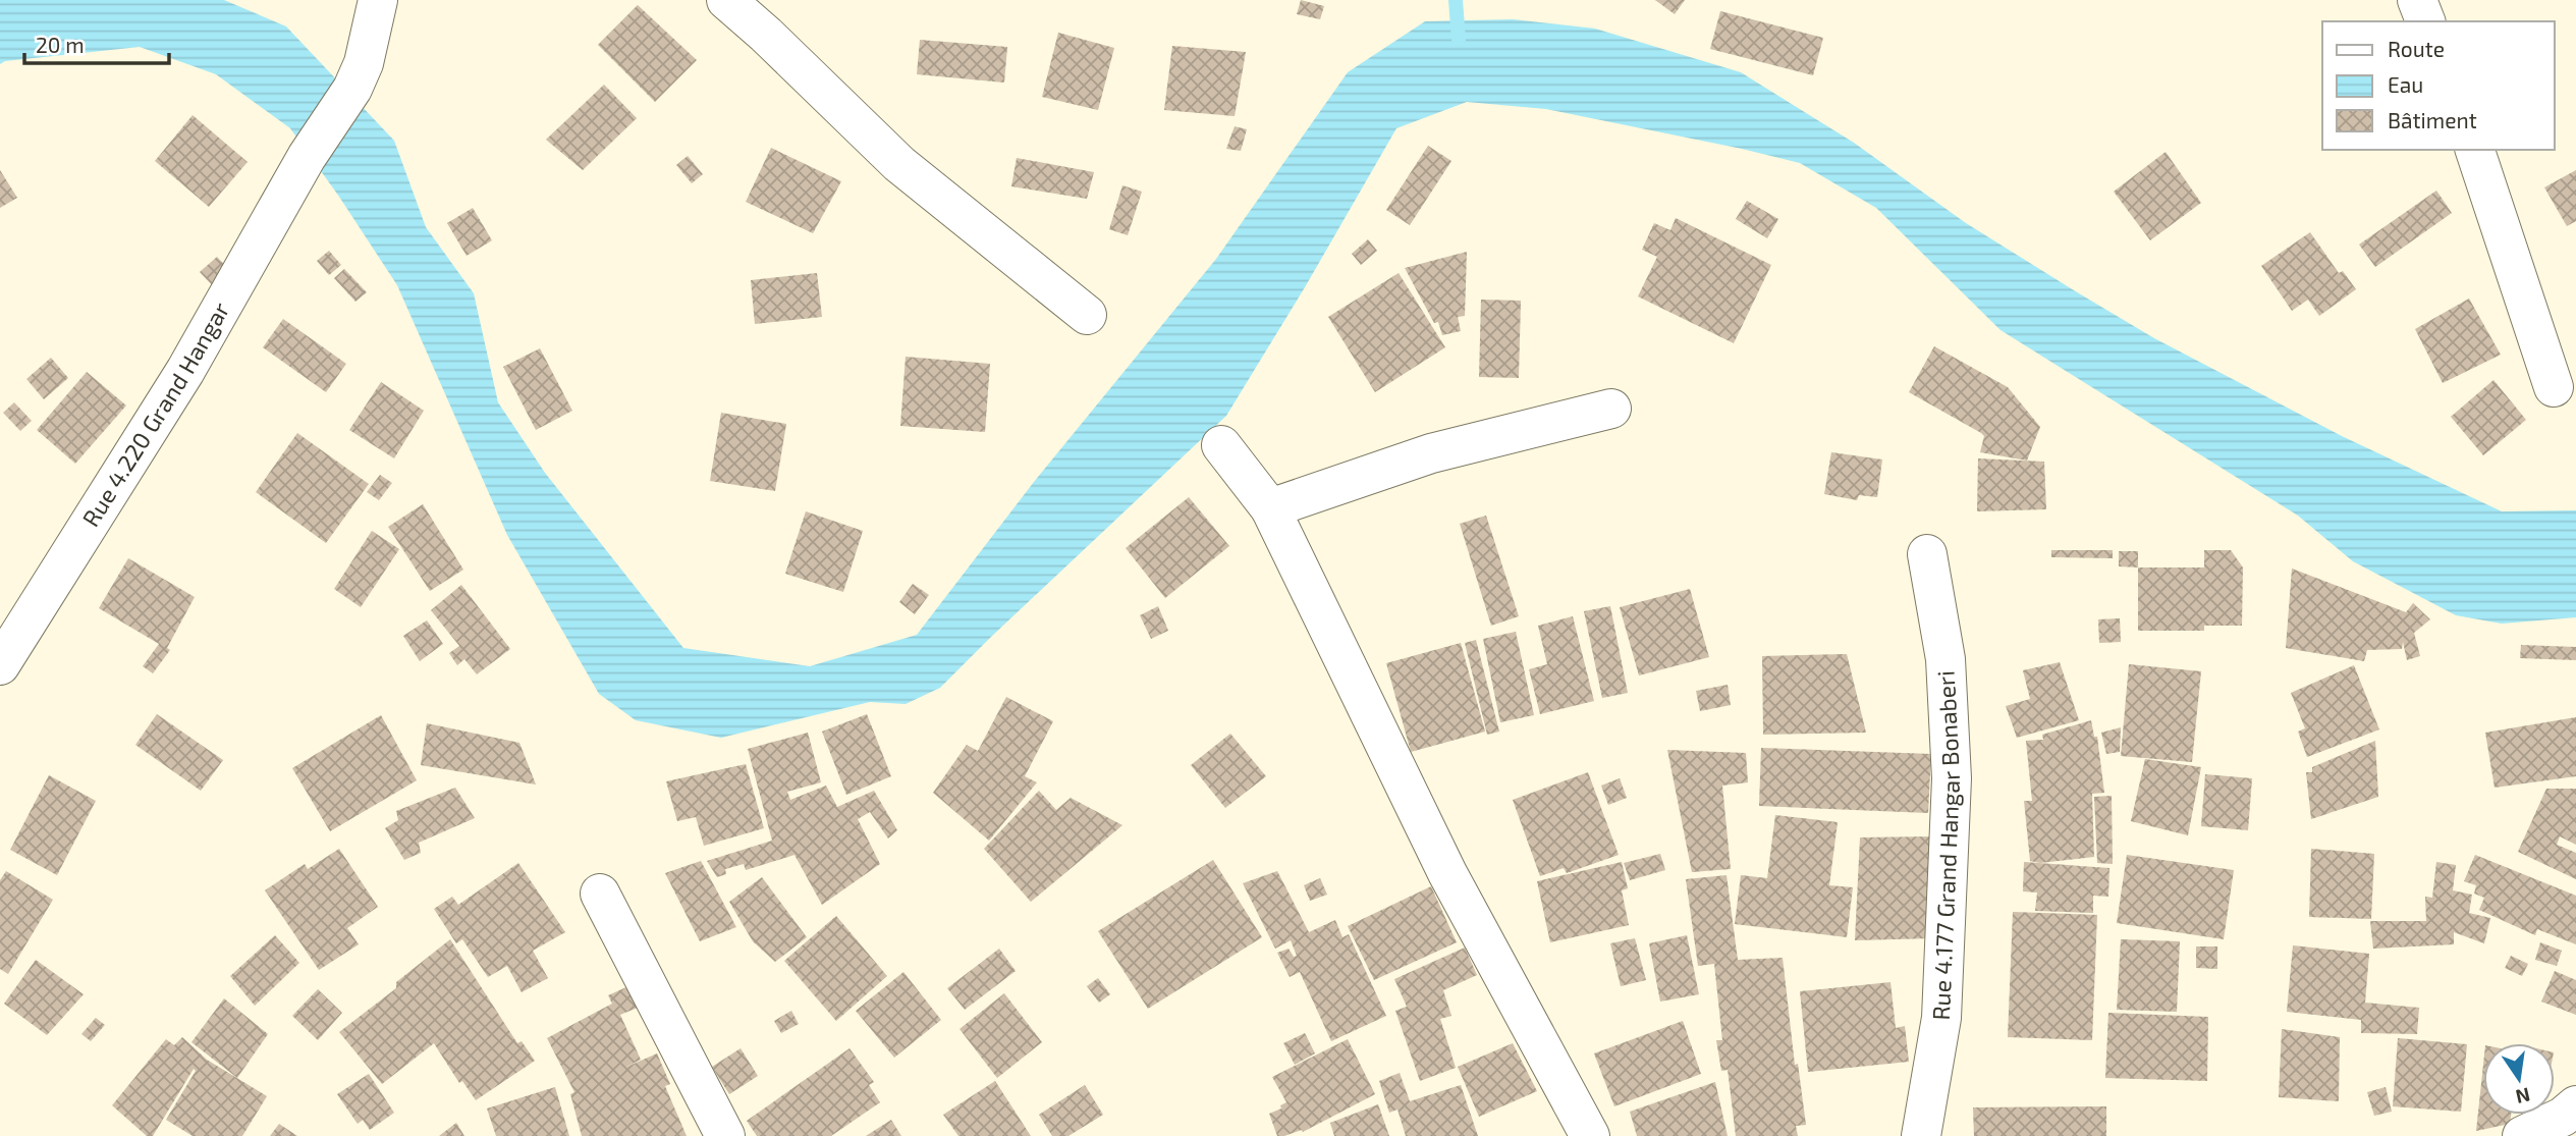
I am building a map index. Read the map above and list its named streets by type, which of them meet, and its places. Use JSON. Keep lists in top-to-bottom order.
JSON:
{
  "streets": {
    "street": ["Rue 4.220 Grand Hangar", "Rue 4.177 Grand Hangar Bonaberi"]
  },
  "legend": ["Route", "Eau", "Bâtiment"],
  "scale_bar": "20 m",
  "north": "bottom"
}
